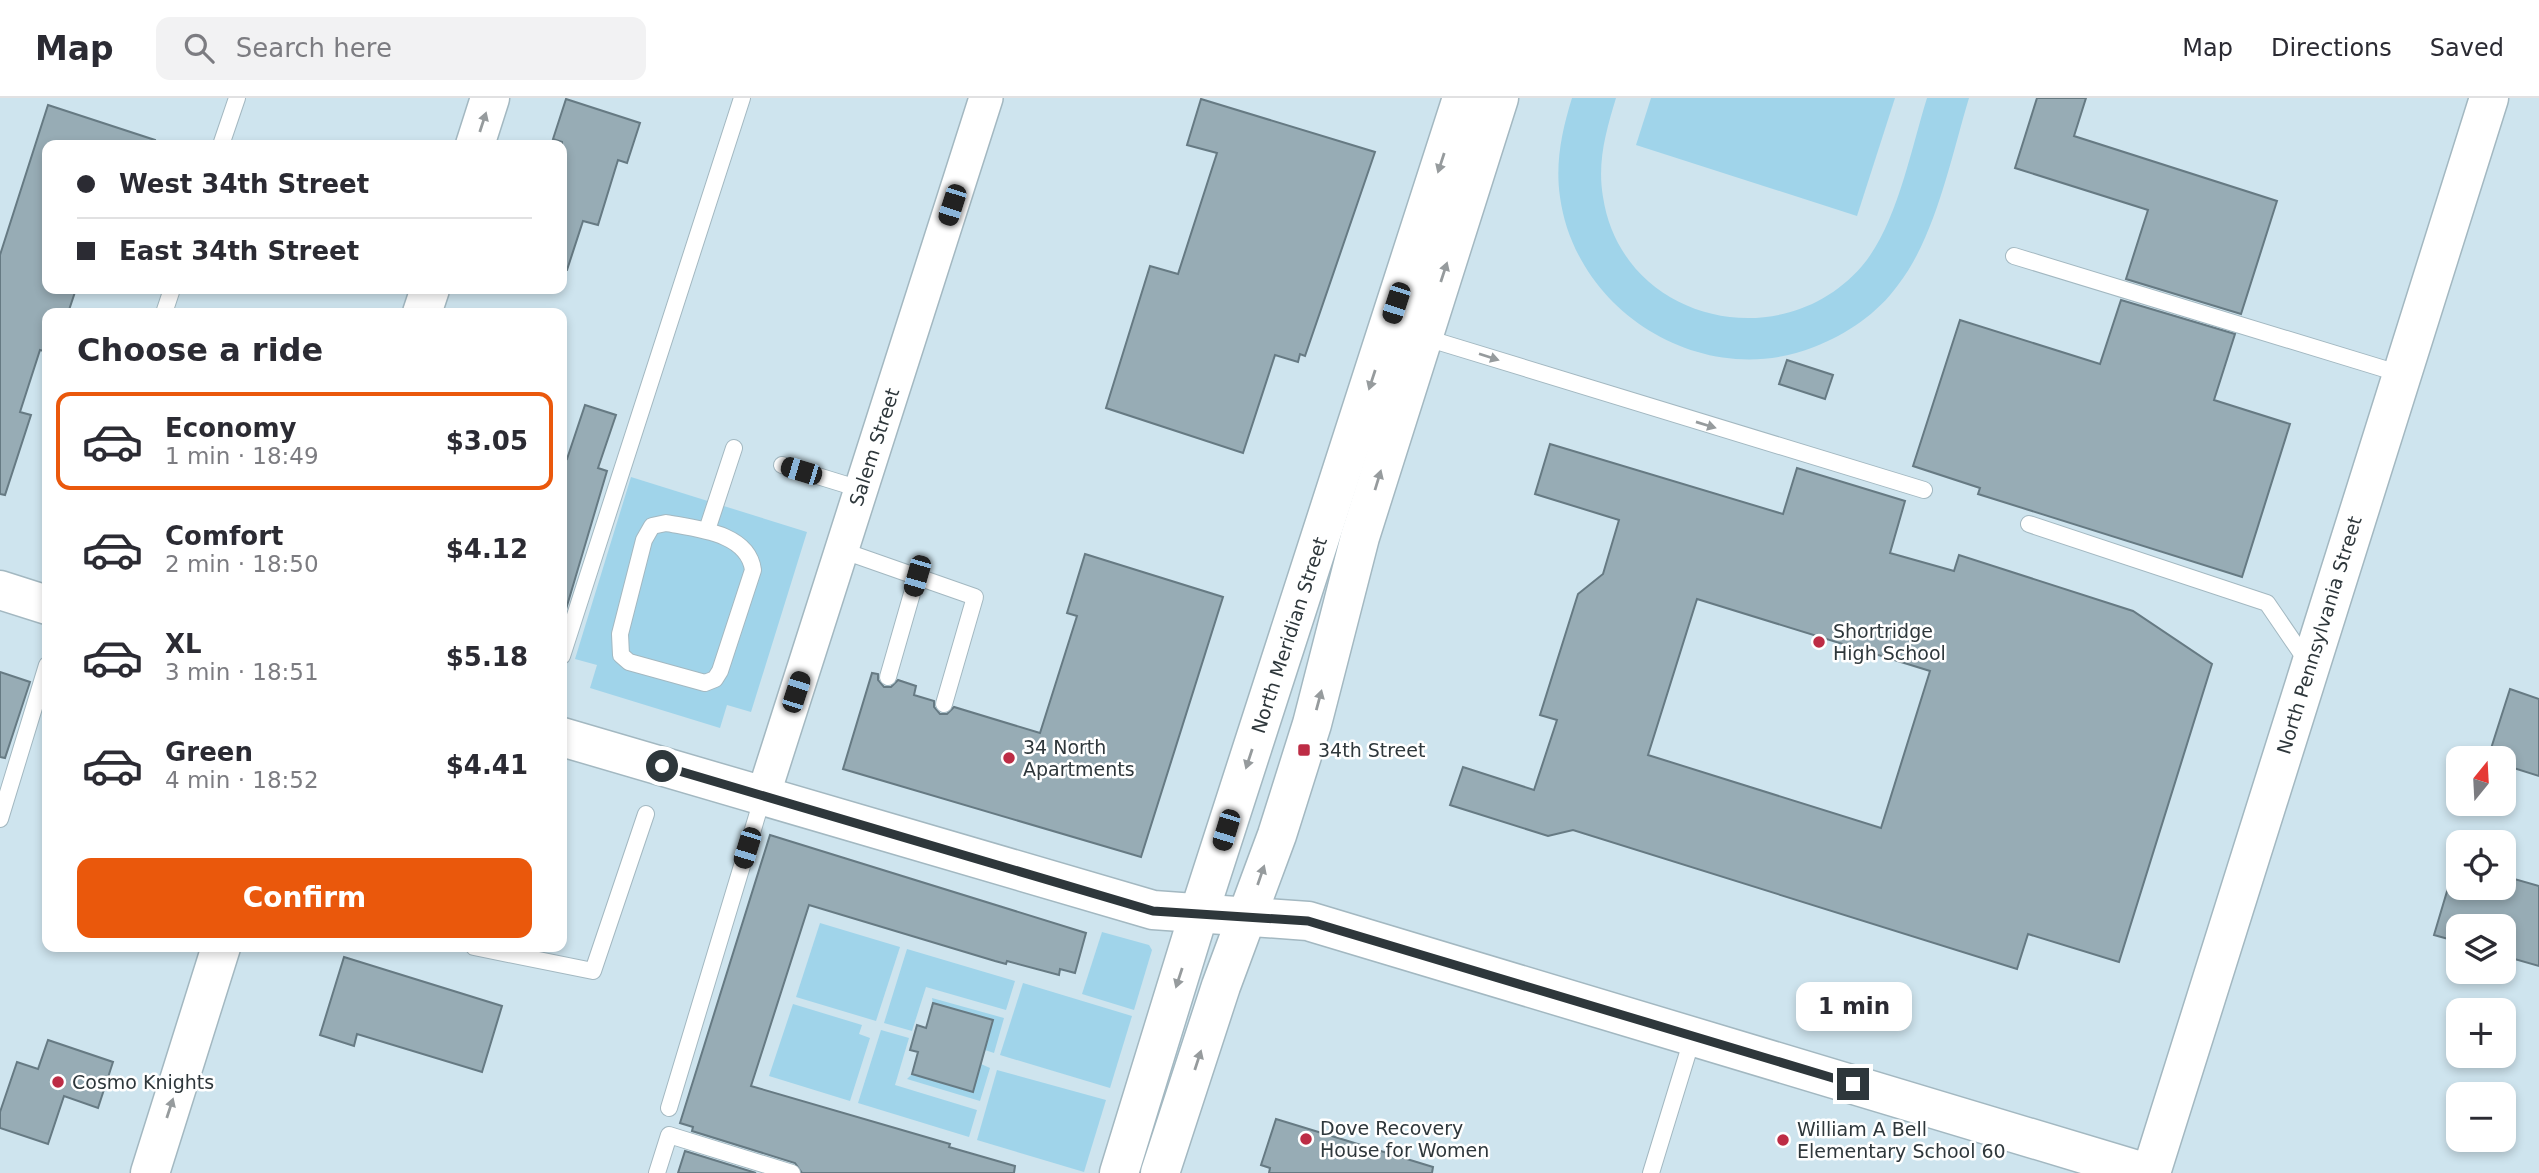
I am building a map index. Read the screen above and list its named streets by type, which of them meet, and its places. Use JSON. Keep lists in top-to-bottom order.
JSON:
{
  "streets": {
    "street": ["Salem Street", "North Meridian Street", "North Pennsylvania Street"]
  },
  "places": {
    "other": [
      "Shortridge High School",
      "34 North Apartments",
      "Cosmo Knights",
      "Dove Recovery House for Women",
      "William A Bell Elementary School 60"
    ],
    "transit": ["34th Street"]
  },
  "north": "top",
  "page": {
    "header": "Map",
    "search": "Search here",
    "nav": ["Map", "Directions", "Saved"],
    "banner": ["West 34th Street", "East 34th Street"],
    "heading": "Choose a ride",
    "list": [
      {
        "name": "Economy",
        "note": "1 min · 18:49",
        "value": "$3.05"
      },
      {
        "name": "Comfort",
        "note": "2 min · 18:50",
        "value": "$4.12"
      },
      {
        "name": "XL",
        "note": "3 min · 18:51",
        "value": "$5.18"
      },
      {
        "name": "Green",
        "note": "4 min · 18:52",
        "value": "$4.41"
      }
    ],
    "map_buttons": ["+", "−"],
    "buttons": "Confirm",
    "bubble": "1 min"
  }
}
